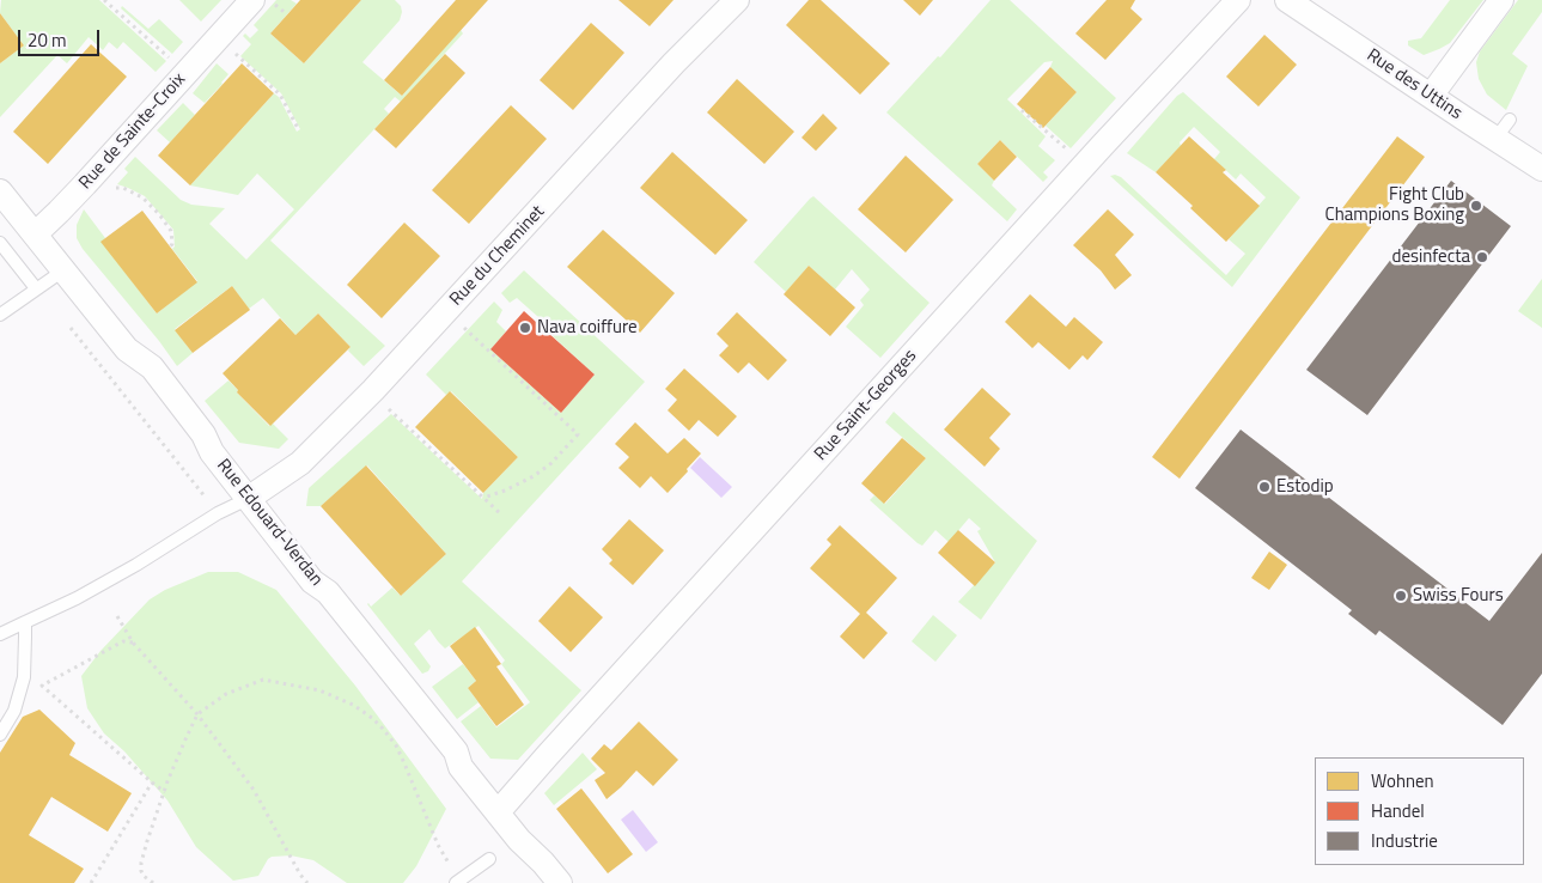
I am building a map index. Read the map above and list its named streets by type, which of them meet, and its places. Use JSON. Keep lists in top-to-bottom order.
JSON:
{
  "streets": {
    "street": [
      "Rue des Uttins",
      "Rue de Sainte-Croix",
      "Rue du Cheminet",
      "Rue Saint-Georges",
      "Rue Edouard-Verdan"
    ]
  },
  "crossings": [
    ["Rue de Sainte-Croix", "Rue Edouard-Verdan"],
    ["Rue du Cheminet", "Rue Edouard-Verdan"],
    ["Rue Saint-Georges", "Rue Edouard-Verdan"]
  ],
  "places": [
    "Fight Club Champions Boxing",
    "desinfecta",
    "Nava coiffure",
    "Estodip",
    "Swiss Fours"
  ],
  "legend": ["Wohnen", "Handel", "Industrie"],
  "scale_bar": "20 m"
}
